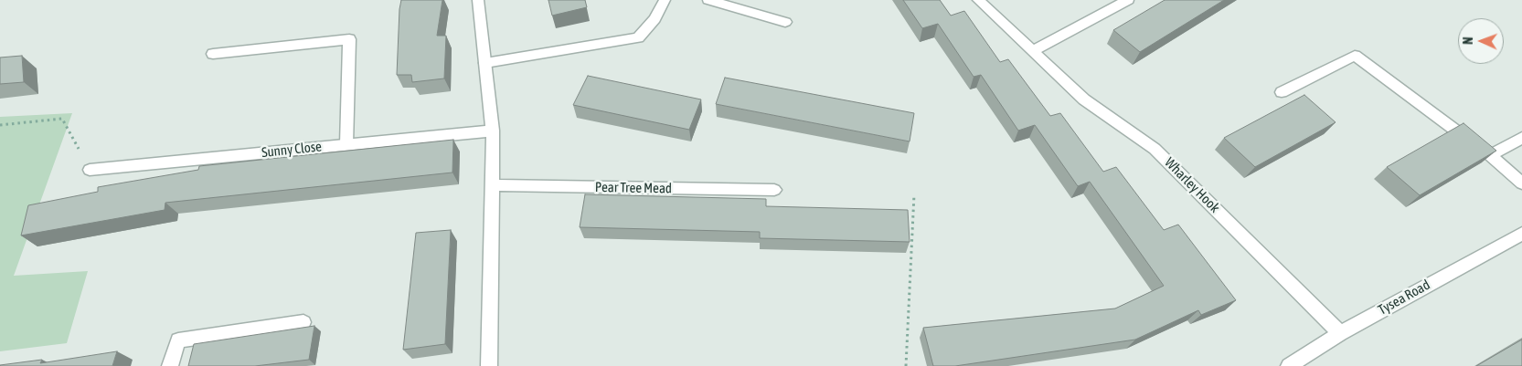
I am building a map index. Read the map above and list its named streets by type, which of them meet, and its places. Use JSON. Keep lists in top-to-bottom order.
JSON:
{
  "streets": {
    "street": [
      "Sunny Close",
      "Wharley Hook",
      "Pear Tree Mead",
      "Tysea Road"
    ]
  },
  "crossings": [
    ["Wharley Hook", "Tysea Road"]
  ],
  "north": "left"
}
